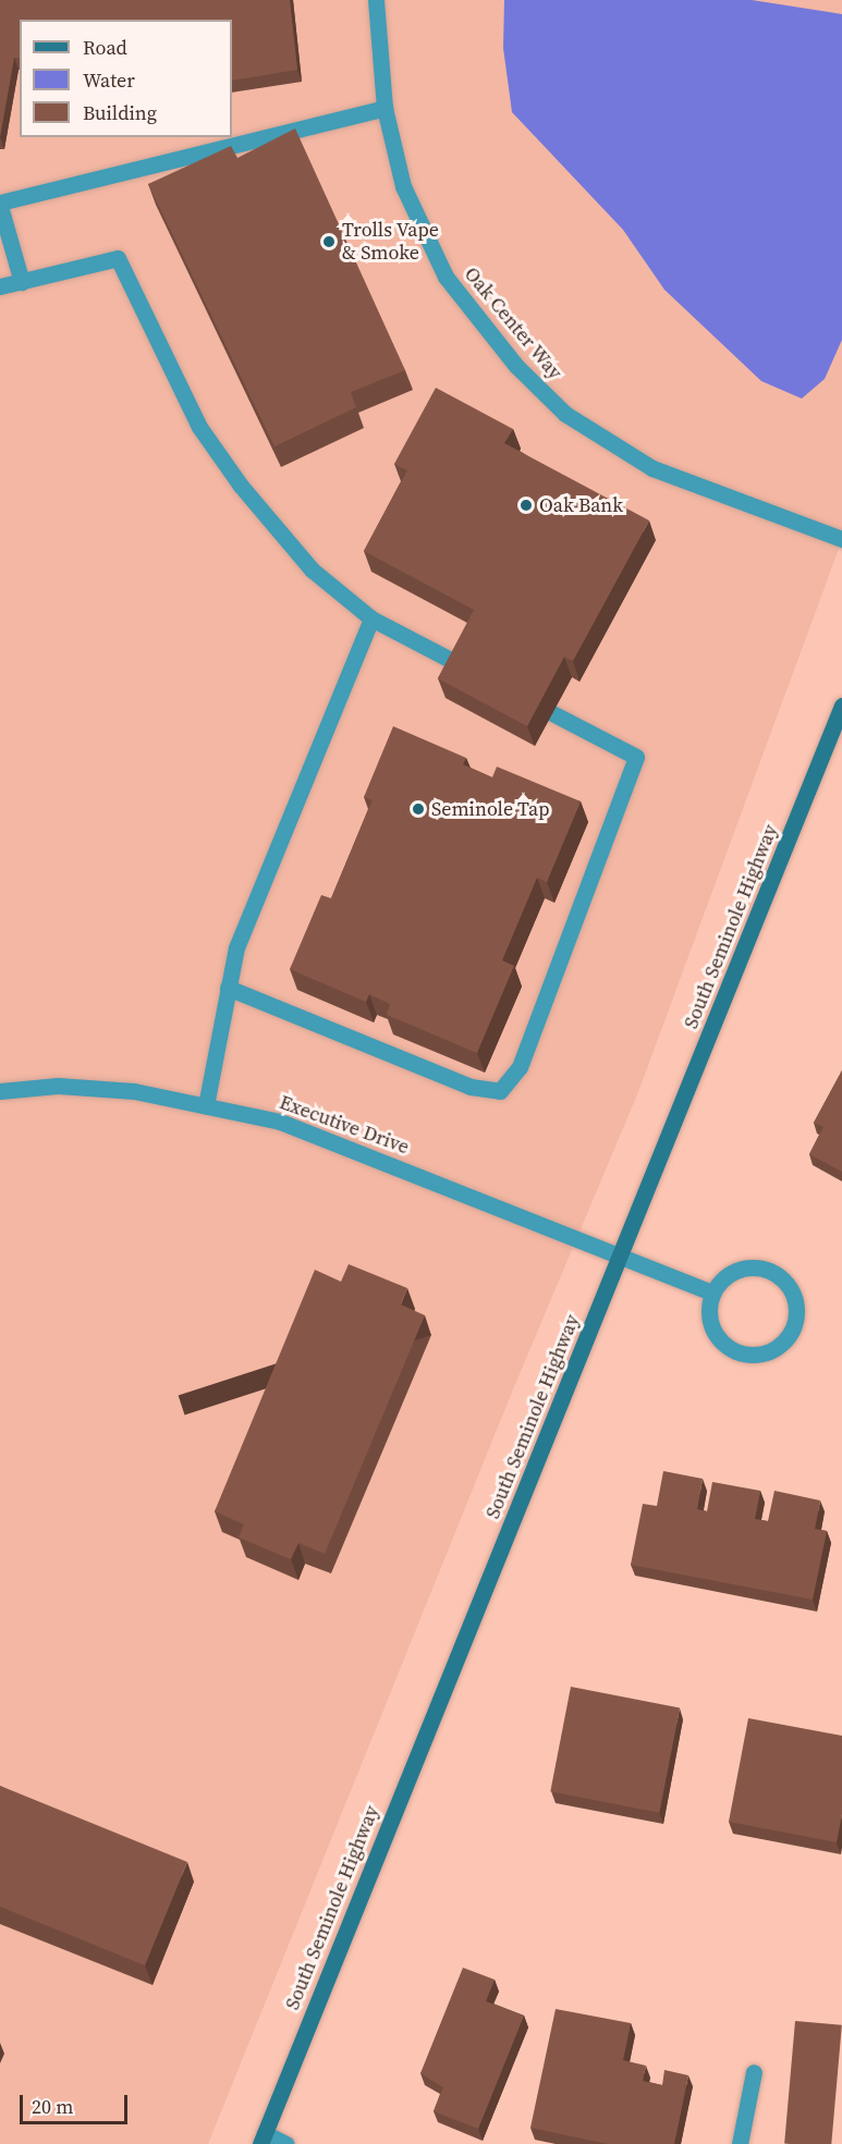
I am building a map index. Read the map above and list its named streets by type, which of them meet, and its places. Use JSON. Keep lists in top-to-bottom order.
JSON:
{
  "streets": {
    "street": ["Oak Center Way", "South Seminole Highway", "Executive Drive"]
  },
  "crossings": [
    ["South Seminole Highway", "Executive Drive"]
  ],
  "places": ["Trolls Vape & Smoke", "Oak Bank", "Seminole Tap"],
  "legend": ["Road", "Water", "Building"],
  "scale_bar": "20 m"
}
